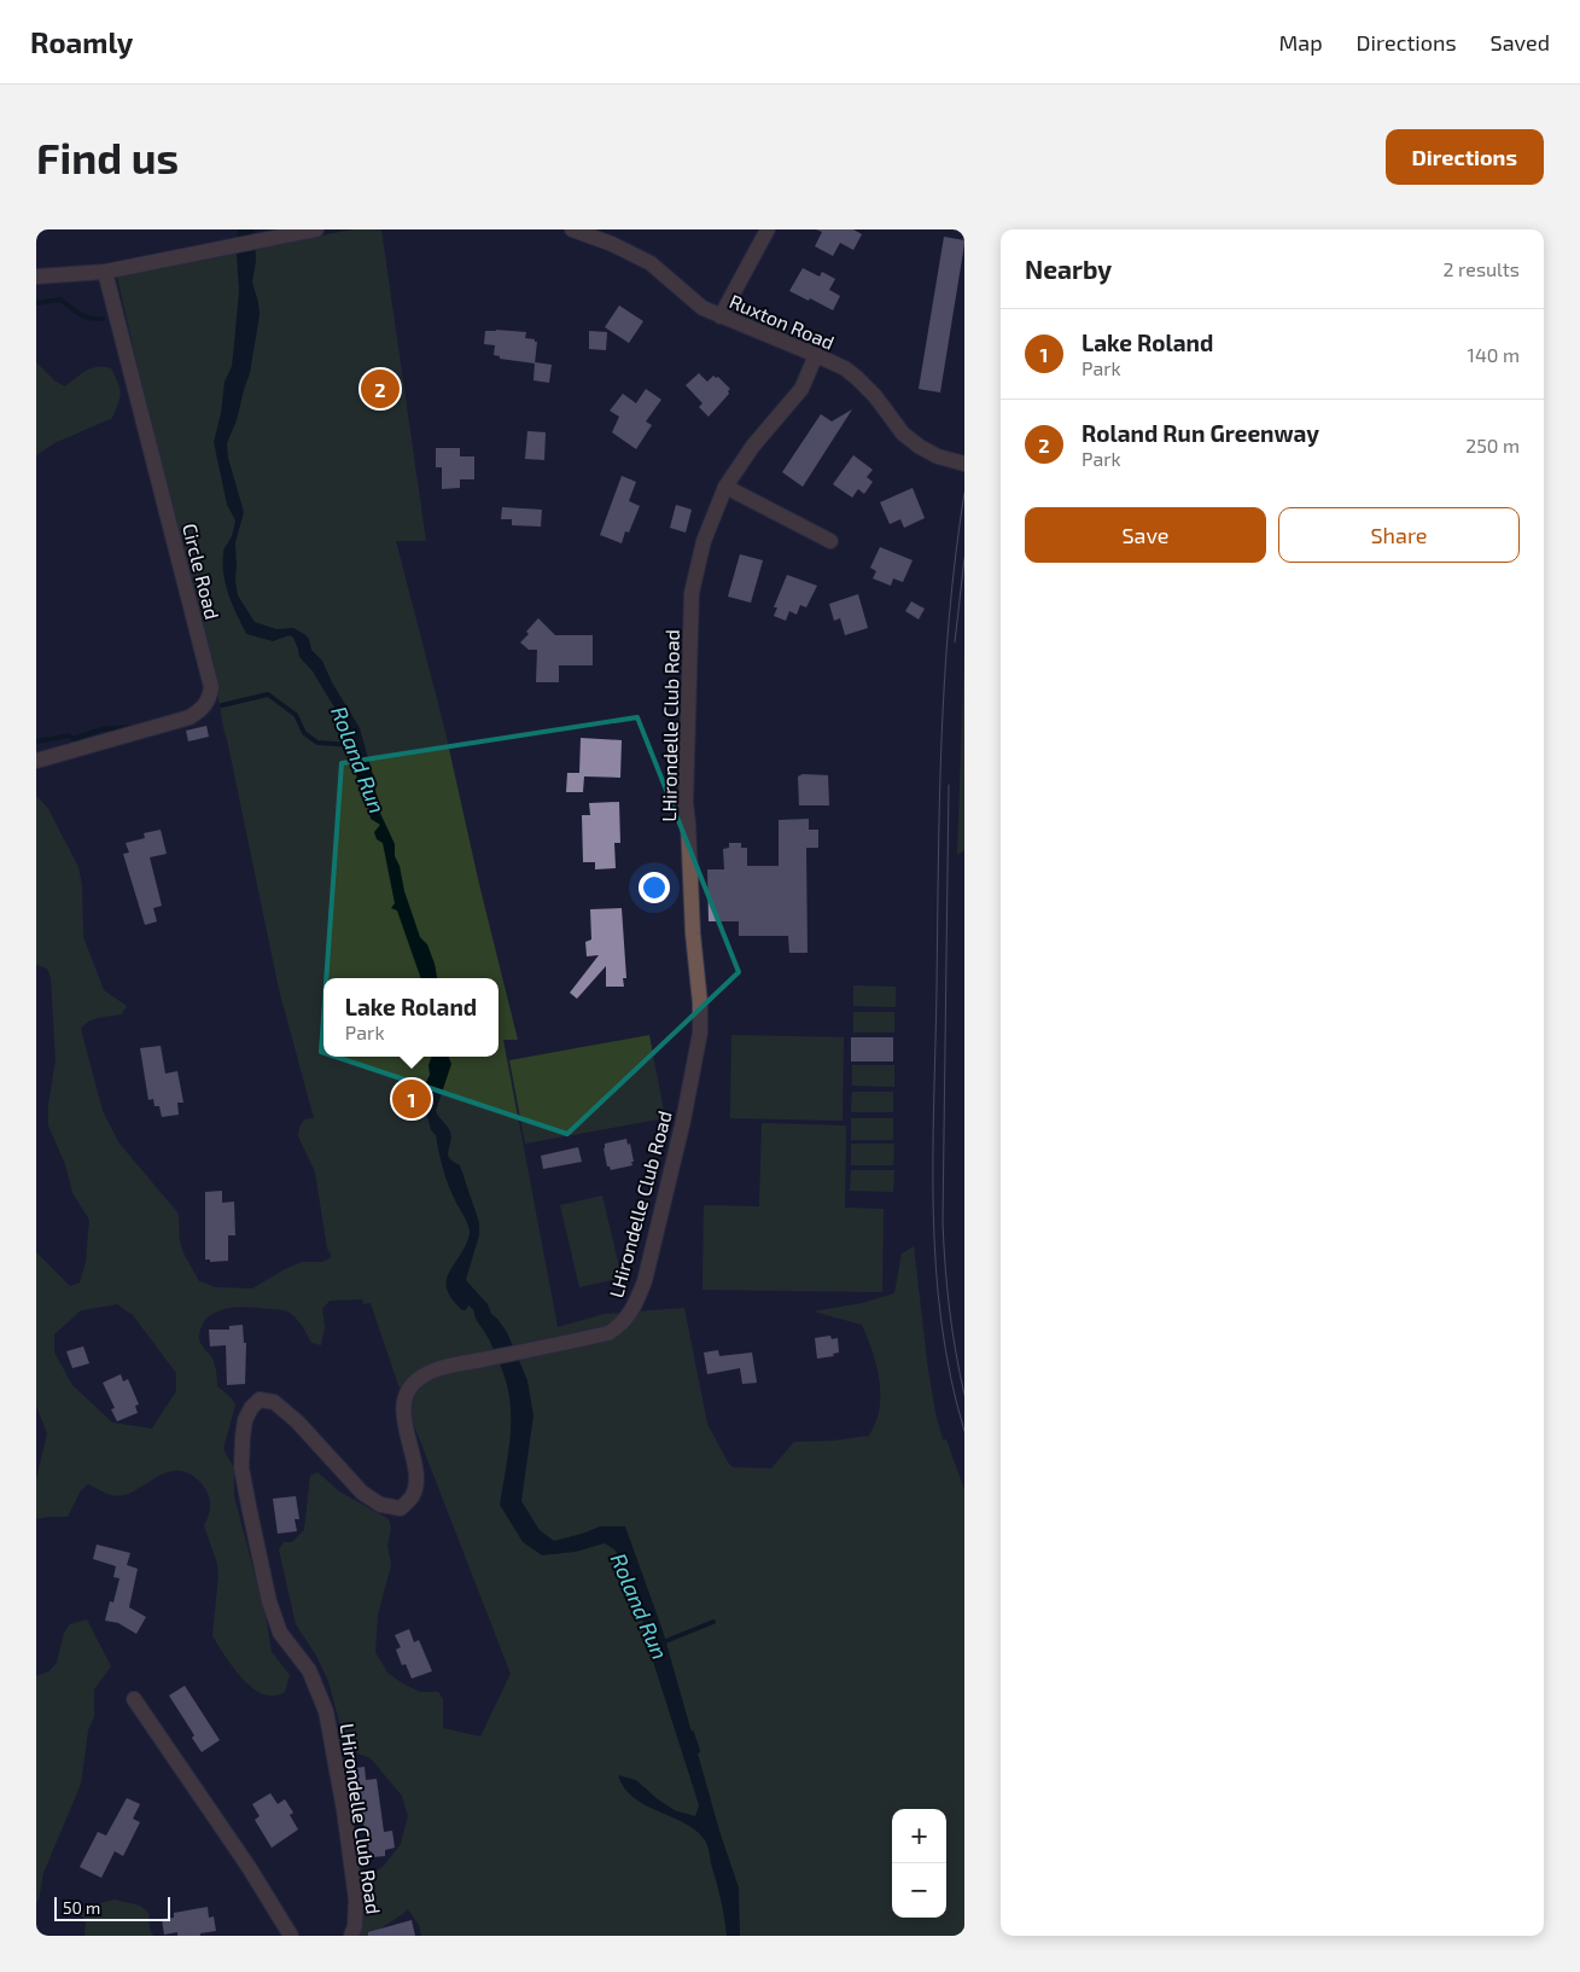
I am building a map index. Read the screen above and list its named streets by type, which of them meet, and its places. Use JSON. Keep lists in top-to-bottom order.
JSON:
{
  "streets": {
    "street": ["Ruxton Road", "Circle Road", "LHirondelle Club Road"]
  },
  "crossings": [
    ["Ruxton Road", "LHirondelle Club Road"]
  ],
  "water": ["Roland Run"],
  "scale_bar": "50 m",
  "page": {
    "header": "Roamly",
    "nav": ["Map", "Directions", "Saved"],
    "buttons": [
      "Directions",
      ["Save", "Share"]
    ],
    "title": "Find us",
    "heading": ["Nearby", "2 results"],
    "list": [
      {
        "mark": "1",
        "name": "Lake Roland",
        "note": "Park",
        "value": "140 m"
      },
      {
        "mark": "2",
        "name": "Roland Run Greenway",
        "note": "Park",
        "value": "250 m"
      }
    ],
    "pins": ["2", "1"],
    "popup": ["Lake Roland", "Park"],
    "map_buttons": ["+", "−"],
    "scale": "50 m"
  }
}
